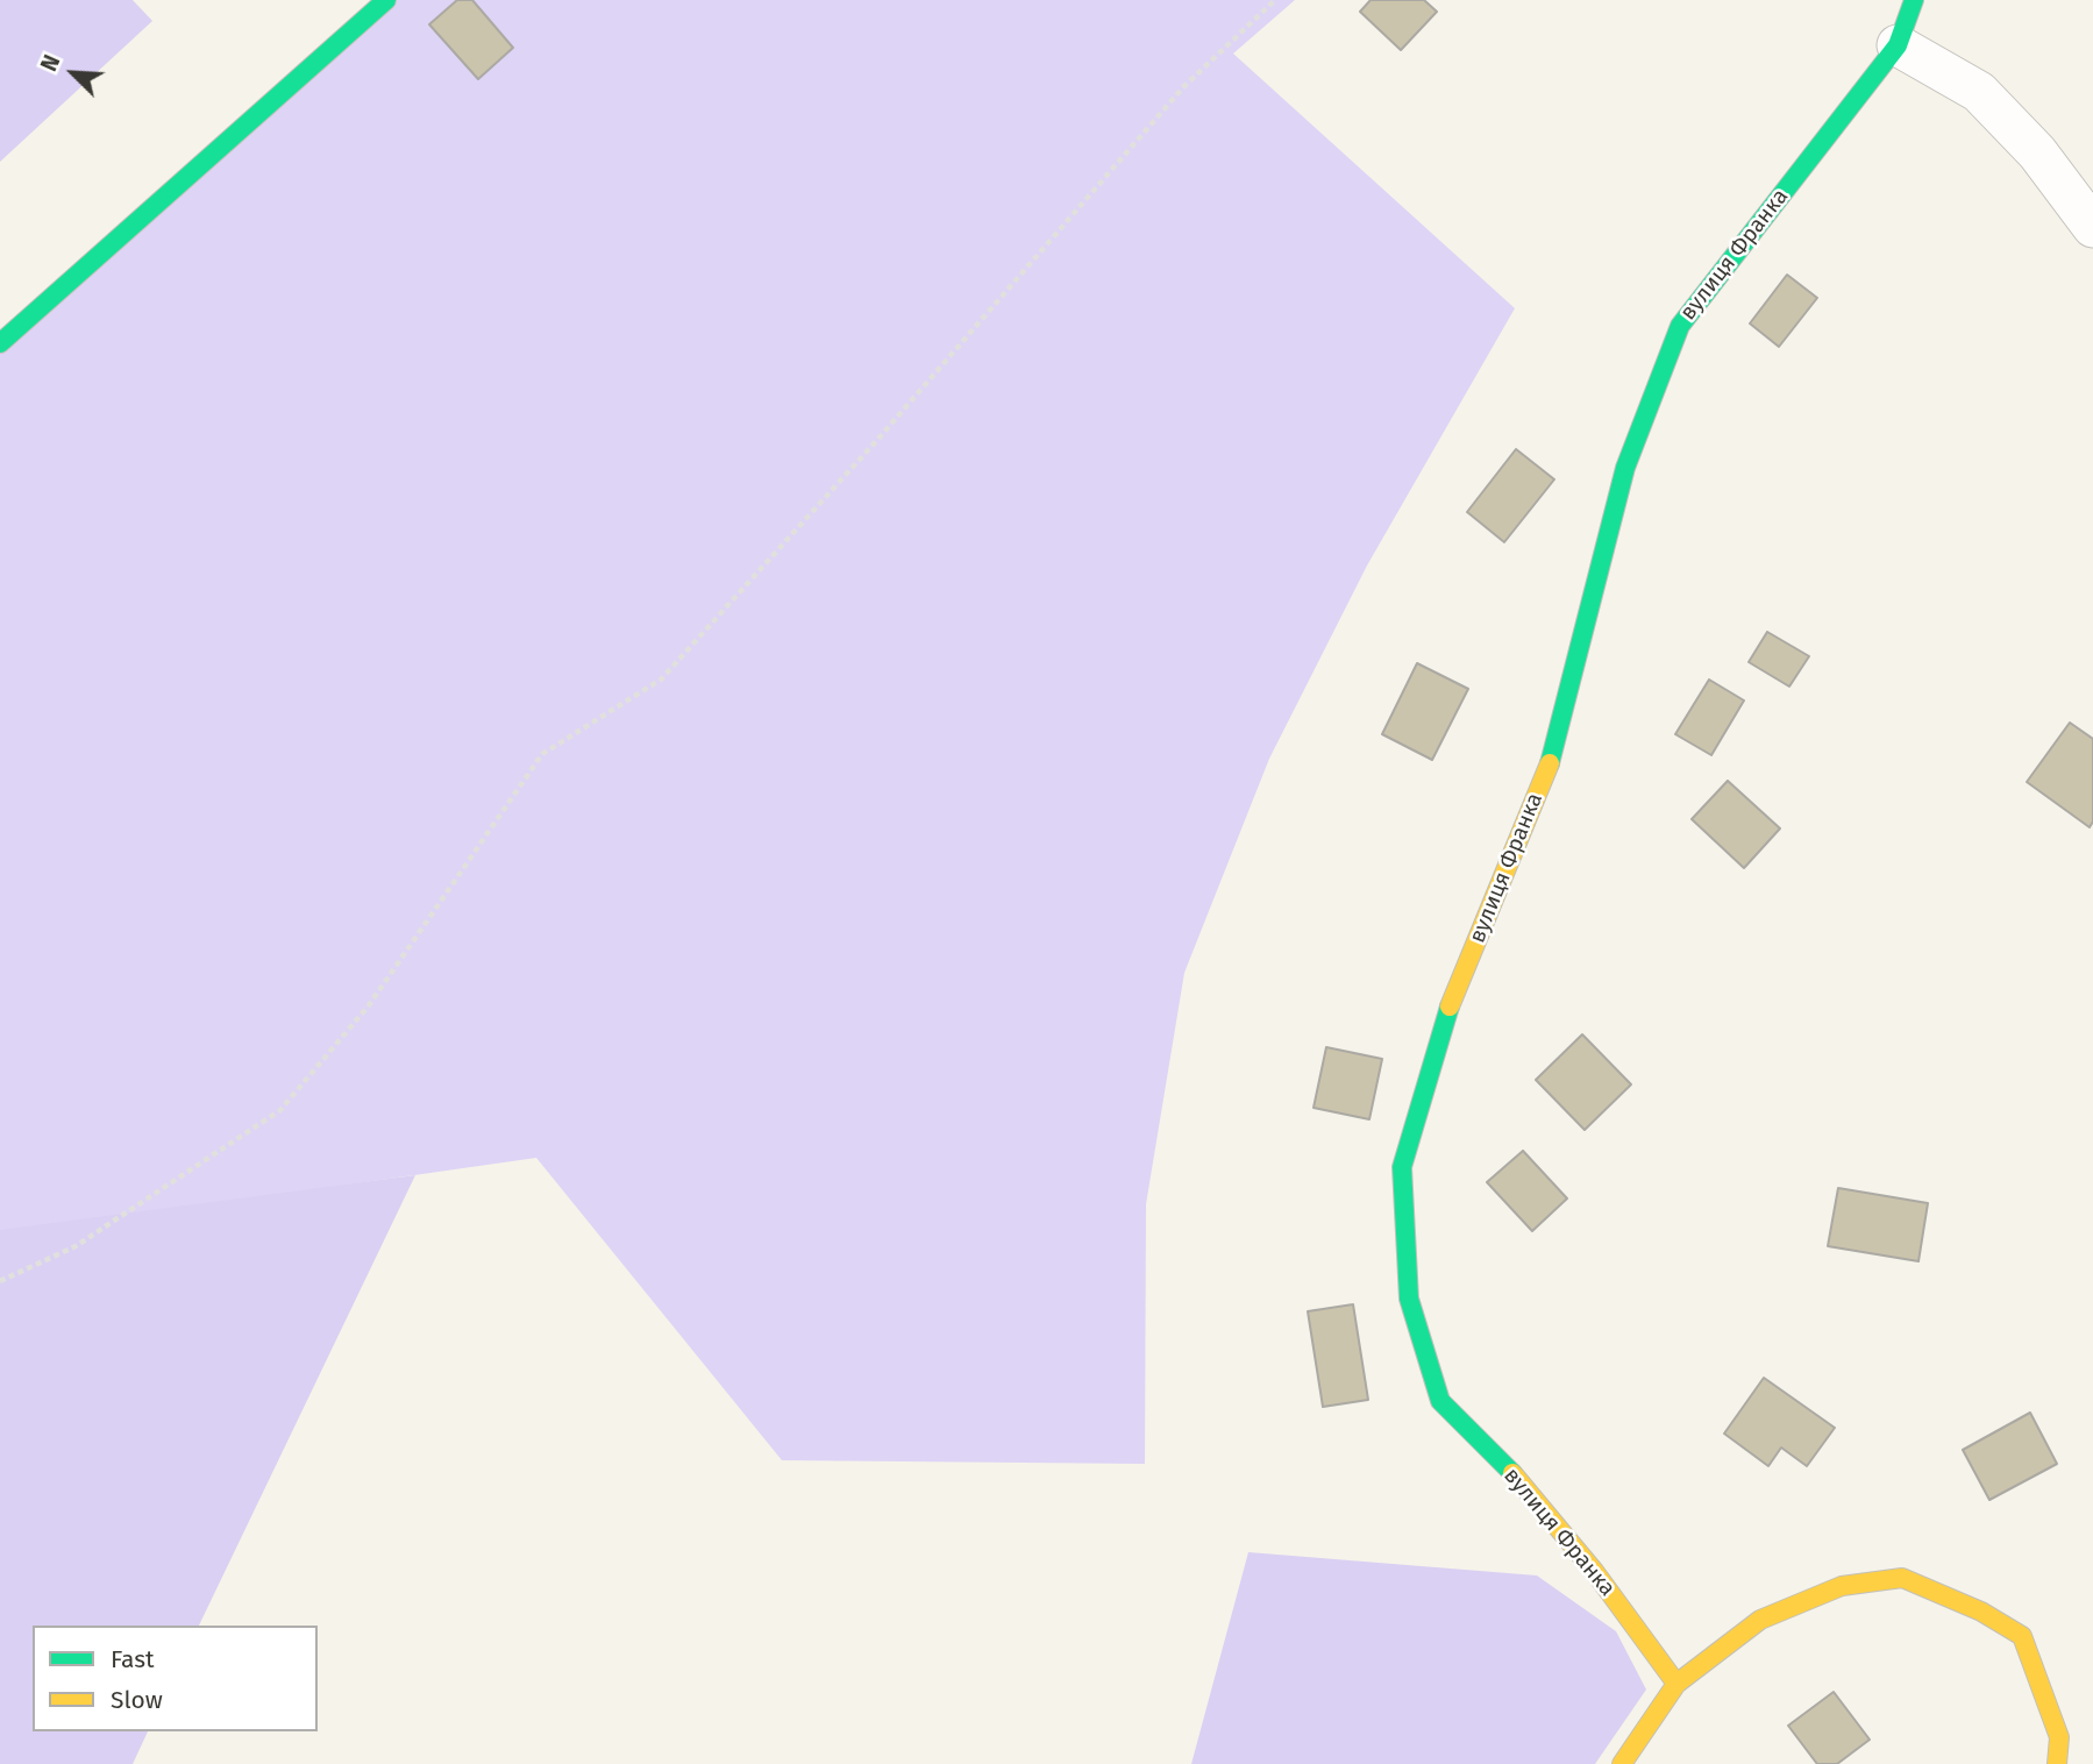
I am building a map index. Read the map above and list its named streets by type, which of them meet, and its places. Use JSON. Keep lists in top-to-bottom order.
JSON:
{
  "streets": {
    "street": ["вулиця Франка"]
  },
  "legend": ["Fast", "Slow"],
  "north": "top left"
}
